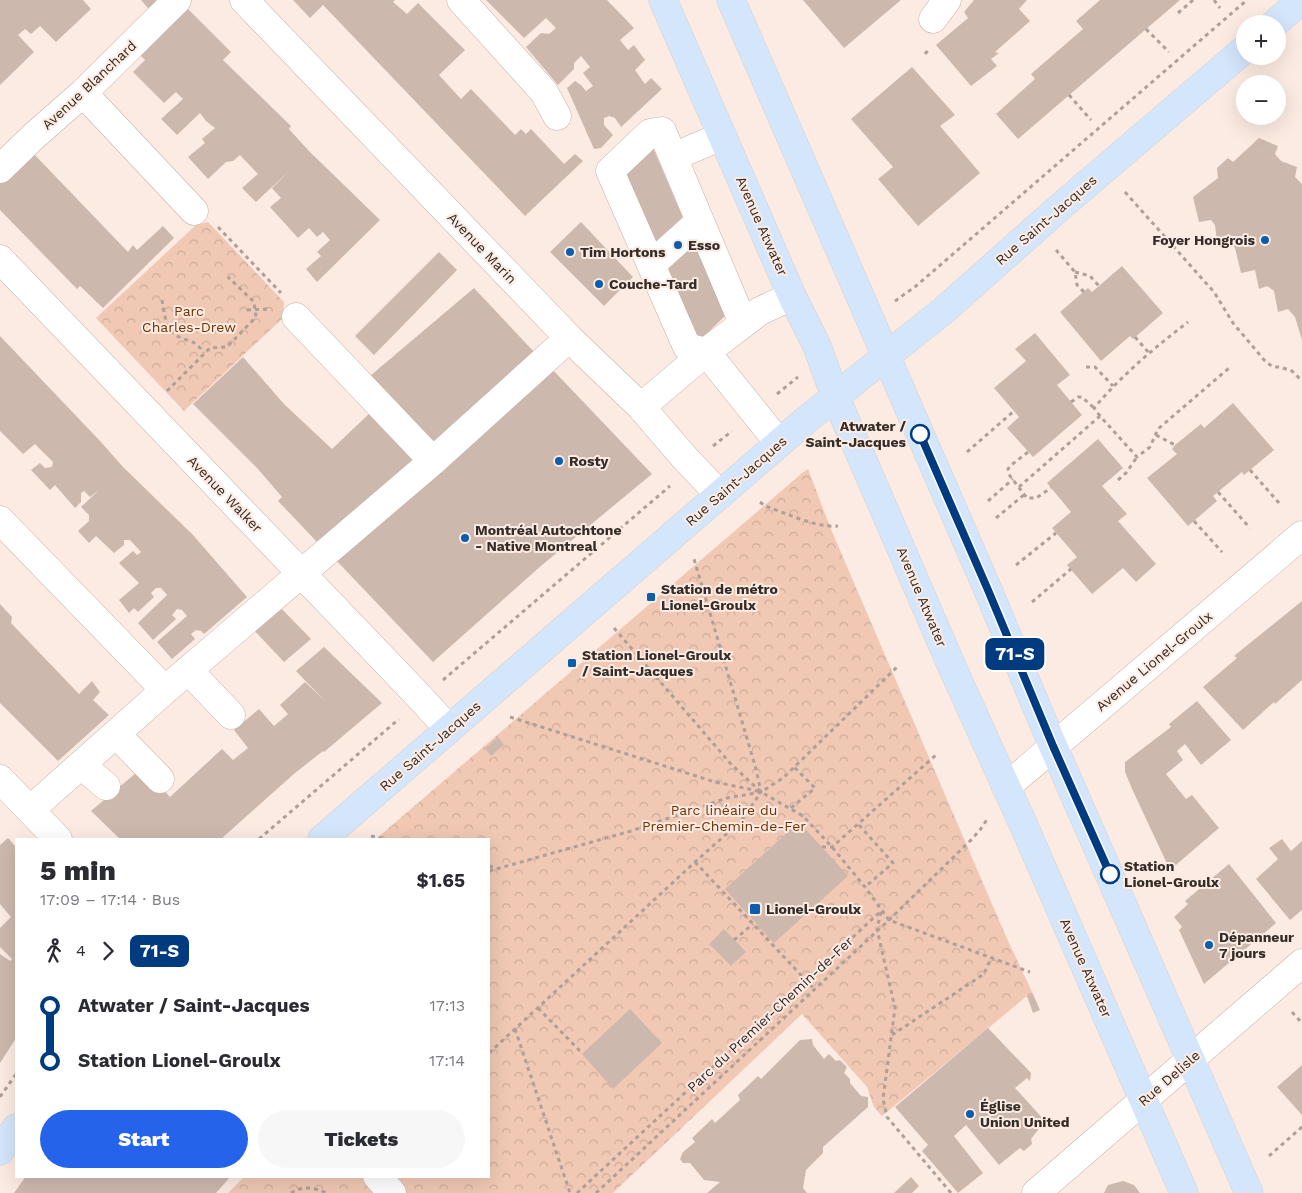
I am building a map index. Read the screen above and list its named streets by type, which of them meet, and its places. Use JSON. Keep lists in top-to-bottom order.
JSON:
{
  "streets": {
    "main road": ["Rue Saint-Jacques", "Avenue Atwater"],
    "street": [
      "Avenue Blanchard",
      "Avenue Marin",
      "Avenue Walker",
      "Avenue Lionel-Groulx",
      "Rue Delisle"
    ],
    "path": ["Parc du Premier-Chemin-de-Fer"]
  },
  "crossings": [
    ["Rue Saint-Jacques", "Avenue Atwater"],
    ["Rue Saint-Jacques", "Avenue Marin"],
    ["Rue Saint-Jacques", "Avenue Walker"],
    ["Avenue Atwater", "Avenue Lionel-Groulx"],
    ["Avenue Atwater", "Rue Delisle"]
  ],
  "parks": ["Parc Charles-Drew", "Parc linéaire du Premier-Chemin-de-Fer"],
  "places": {
    "other": [
      "Foyer Hongrois",
      "Esso",
      "Tim Hortons",
      "Couche-Tard",
      "Atwater / Saint-Jacques",
      "Rosty",
      "Montréal Autochtone - Native Montreal",
      "Station Lionel-Groulx",
      "Dépanneur 7 jours",
      "Église Union United"
    ],
    "transit": ["Station de métro Lionel-Groulx", "Station Lionel-Groulx / Saint-Jacques", "Lionel-Groulx"]
  },
  "lines": ["bus line 71-S"],
  "page": {
    "on_map": "71-S",
    "map_buttons": ["+", "−"],
    "heading": ["5 min", "17:09 – 17:14 · Bus", "$1.65"],
    "legs": ["4", "71-S"],
    "list": [
      {
        "name": "Atwater / Saint-Jacques",
        "value": "17:13"
      },
      {
        "name": "Station Lionel-Groulx",
        "value": "17:14"
      }
    ],
    "buttons": ["Start", "Tickets"]
  }
}
